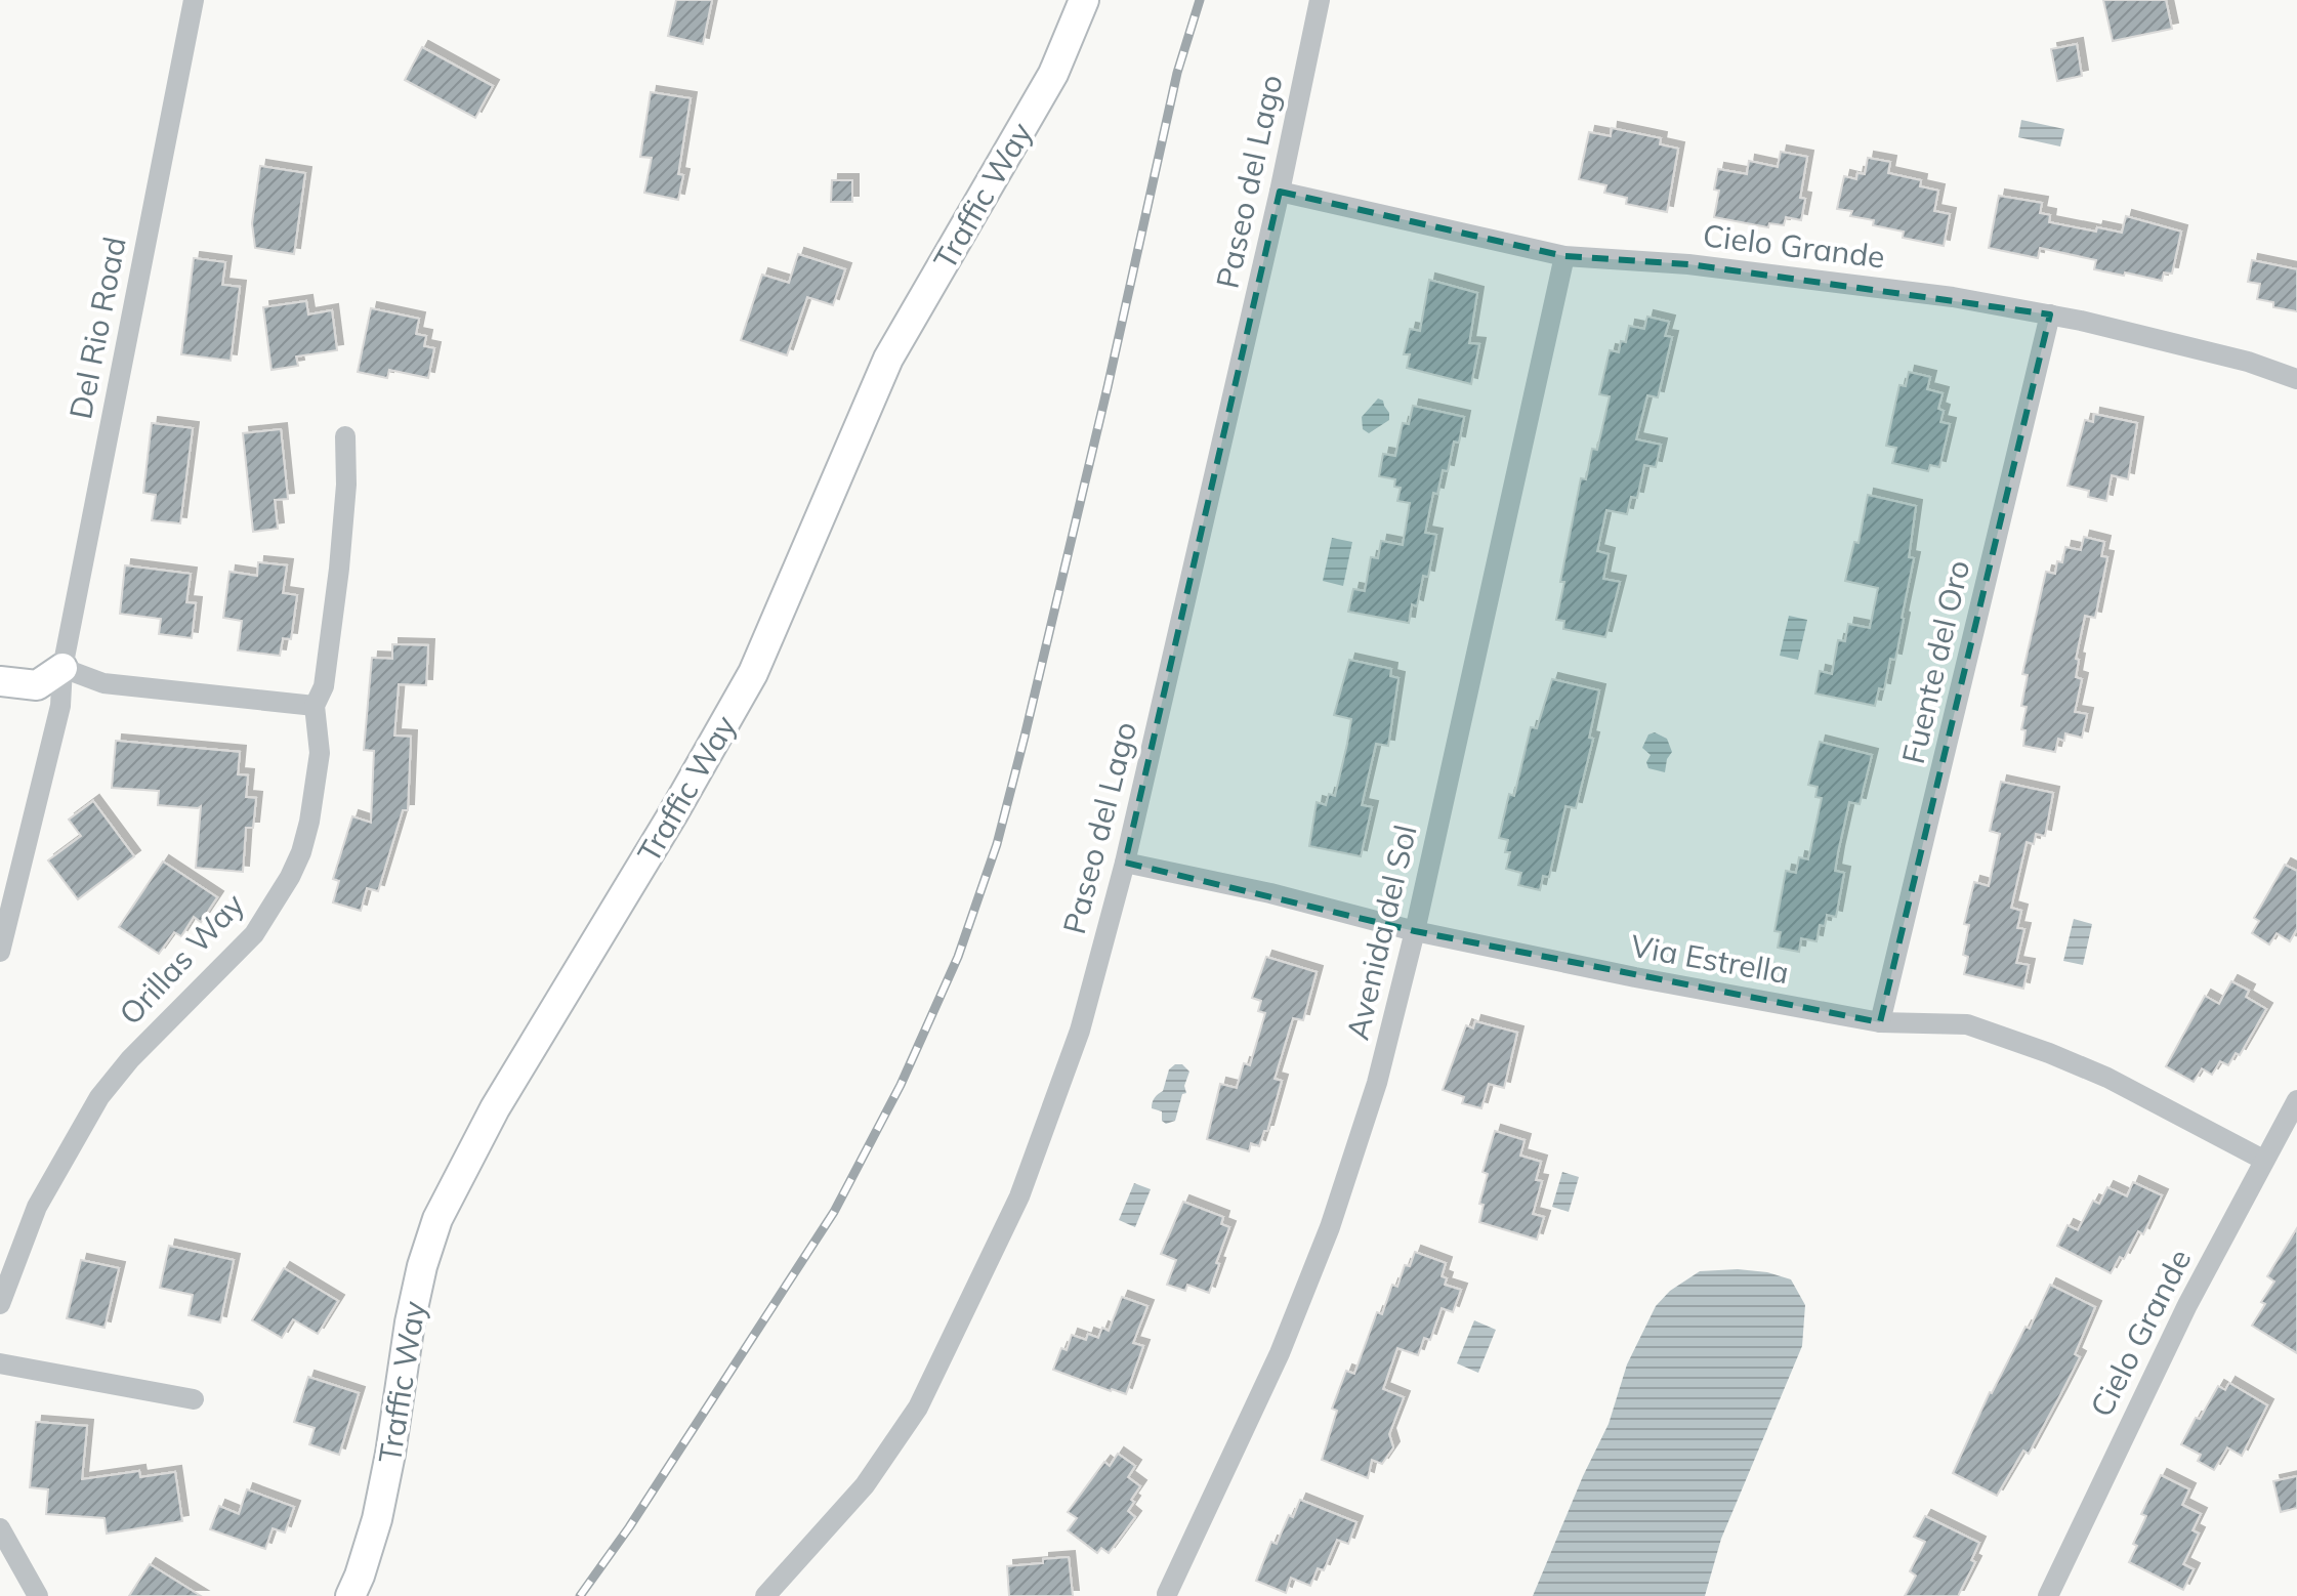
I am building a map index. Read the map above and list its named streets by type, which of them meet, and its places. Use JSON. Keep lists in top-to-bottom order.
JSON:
{
  "streets": {
    "street": [
      "Paseo del Lago",
      "Traffic Way",
      "Cielo Grande",
      "Del Rio Road",
      "Fuente del Oro",
      "Avenida del Sol",
      "Orillas Way",
      "Via Estrella"
    ]
  },
  "crossings": [
    ["Paseo del Lago", "Cielo Grande"],
    ["Paseo del Lago", "Via Estrella"],
    ["Cielo Grande", "Fuente del Oro"],
    ["Cielo Grande", "Avenida del Sol"],
    ["Cielo Grande", "Via Estrella"],
    ["Fuente del Oro", "Via Estrella"],
    ["Avenida del Sol", "Via Estrella"]
  ]
}
